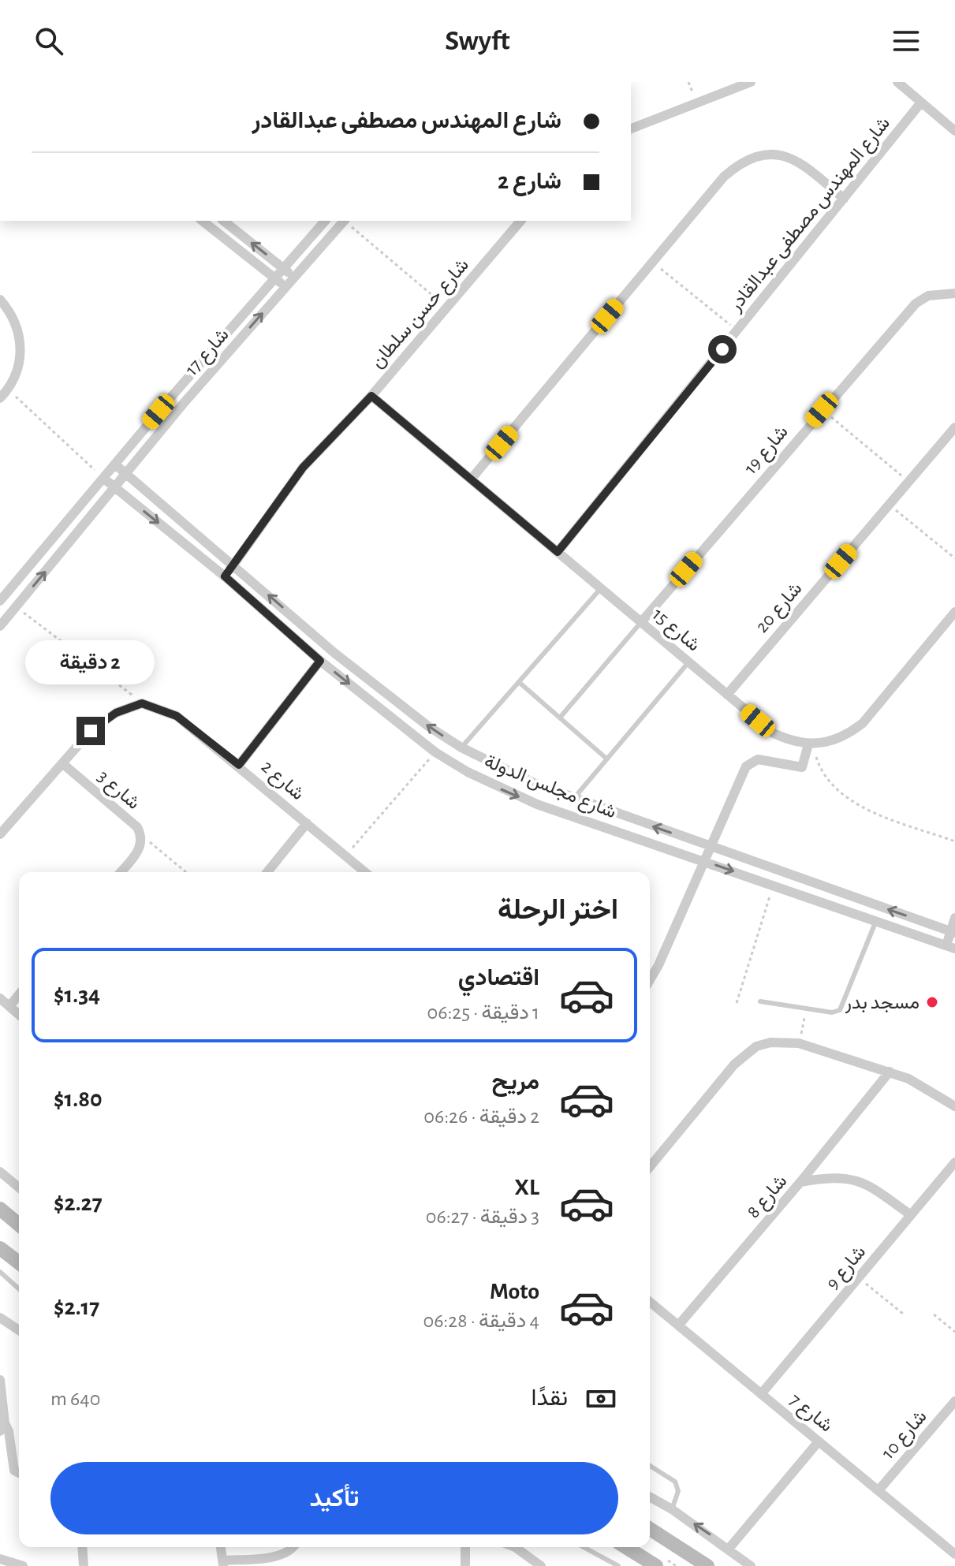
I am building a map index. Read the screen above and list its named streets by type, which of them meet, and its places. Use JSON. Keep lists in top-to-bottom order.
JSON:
{
  "streets": {
    "street": [
      "شارع المهندس مصطفى عبدالقادر",
      "شارع حسن سلطان",
      "شارع 17",
      "شارع 19",
      "شارع 20",
      "شارع 15",
      "شارع 2",
      "شارع مجلس الدولة",
      "شارع 3",
      "شارع 8",
      "شارع 9",
      "شارع 7",
      "شارع 10"
    ]
  },
  "crossings": [
    ["شارع المهندس مصطفى عبدالقادر", "شارع 15"],
    ["شارع حسن سلطان", "شارع 15"],
    ["شارع حسن سلطان", "شارع مجلس الدولة"],
    ["شارع 17", "شارع مجلس الدولة"],
    ["شارع 19", "شارع 15"],
    ["شارع 20", "شارع 15"],
    ["شارع 8", "شارع 9"],
    ["شارع 8", "شارع 7"],
    ["شارع 9", "شارع 7"],
    ["شارع 7", "شارع 10"]
  ],
  "places": ["مسجد بدر"],
  "page": {
    "header": "Swyft",
    "banner": ["شارع المهندس مصطفى عبدالقادر", "شارع 2"],
    "bubble": "2 دقيقة",
    "heading": "اختر الرحلة",
    "list": [
      {
        "name": "اقتصادي",
        "note": "1 دقيقة · 06:25",
        "value": "$1.34"
      },
      {
        "name": "مريح",
        "note": "2 دقيقة · 06:26",
        "value": "$1.80"
      },
      {
        "name": "XL",
        "note": "3 دقيقة · 06:27",
        "value": "$2.27"
      },
      {
        "name": "Moto",
        "note": "4 دقيقة · 06:28",
        "value": "$2.17"
      }
    ],
    "pay": ["نقدًا", "640 m"],
    "buttons": "تأكيد"
  }
}
